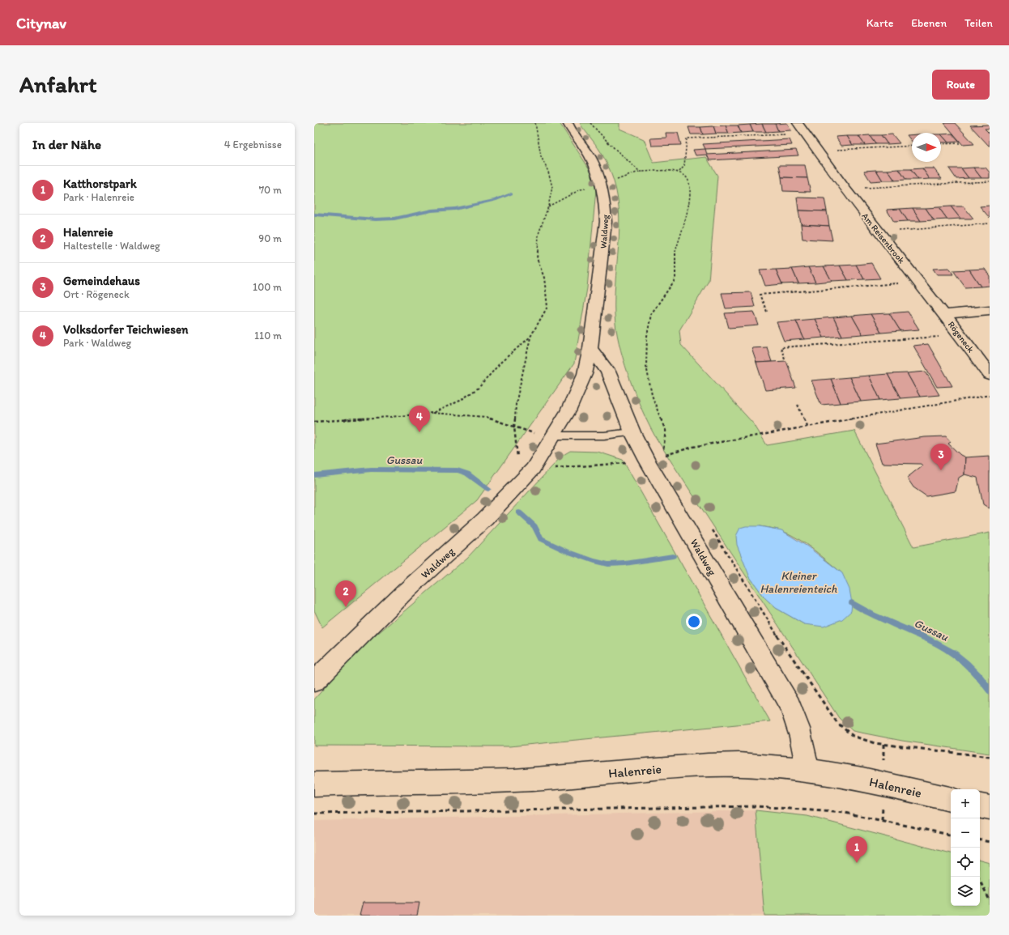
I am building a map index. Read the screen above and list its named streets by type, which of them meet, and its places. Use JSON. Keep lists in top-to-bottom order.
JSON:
{
  "streets": {
    "main road": [
      "Waldweg",
      "Am Reisenbrook",
      "Rögeneck",
      "Halenreie"
    ]
  },
  "crossings": [
    ["Waldweg", "Halenreie"],
    ["Am Reisenbrook", "Rögeneck"]
  ],
  "water": ["Gussau", "Kleiner Halenreienteich"],
  "north": "right",
  "page": {
    "header": "Citynav",
    "nav": ["Karte", "Ebenen", "Teilen"],
    "buttons": "Route",
    "title": "Anfahrt",
    "heading": ["In der Nähe", "4 Ergebnisse"],
    "list": [
      {
        "mark": "1",
        "name": "Katthorstpark",
        "note": "Park · Halenreie",
        "value": "70 m"
      },
      {
        "mark": "2",
        "name": "Halenreie",
        "note": "Haltestelle · Waldweg",
        "value": "90 m"
      },
      {
        "mark": "3",
        "name": "Gemeindehaus",
        "note": "Ort · Rögeneck",
        "value": "100 m"
      },
      {
        "mark": "4",
        "name": "Volksdorfer Teichwiesen",
        "note": "Park · Waldweg",
        "value": "110 m"
      }
    ],
    "pins": [
      "4",
      "3",
      "2",
      "1"
    ],
    "map_buttons": ["+", "−"]
  }
}
